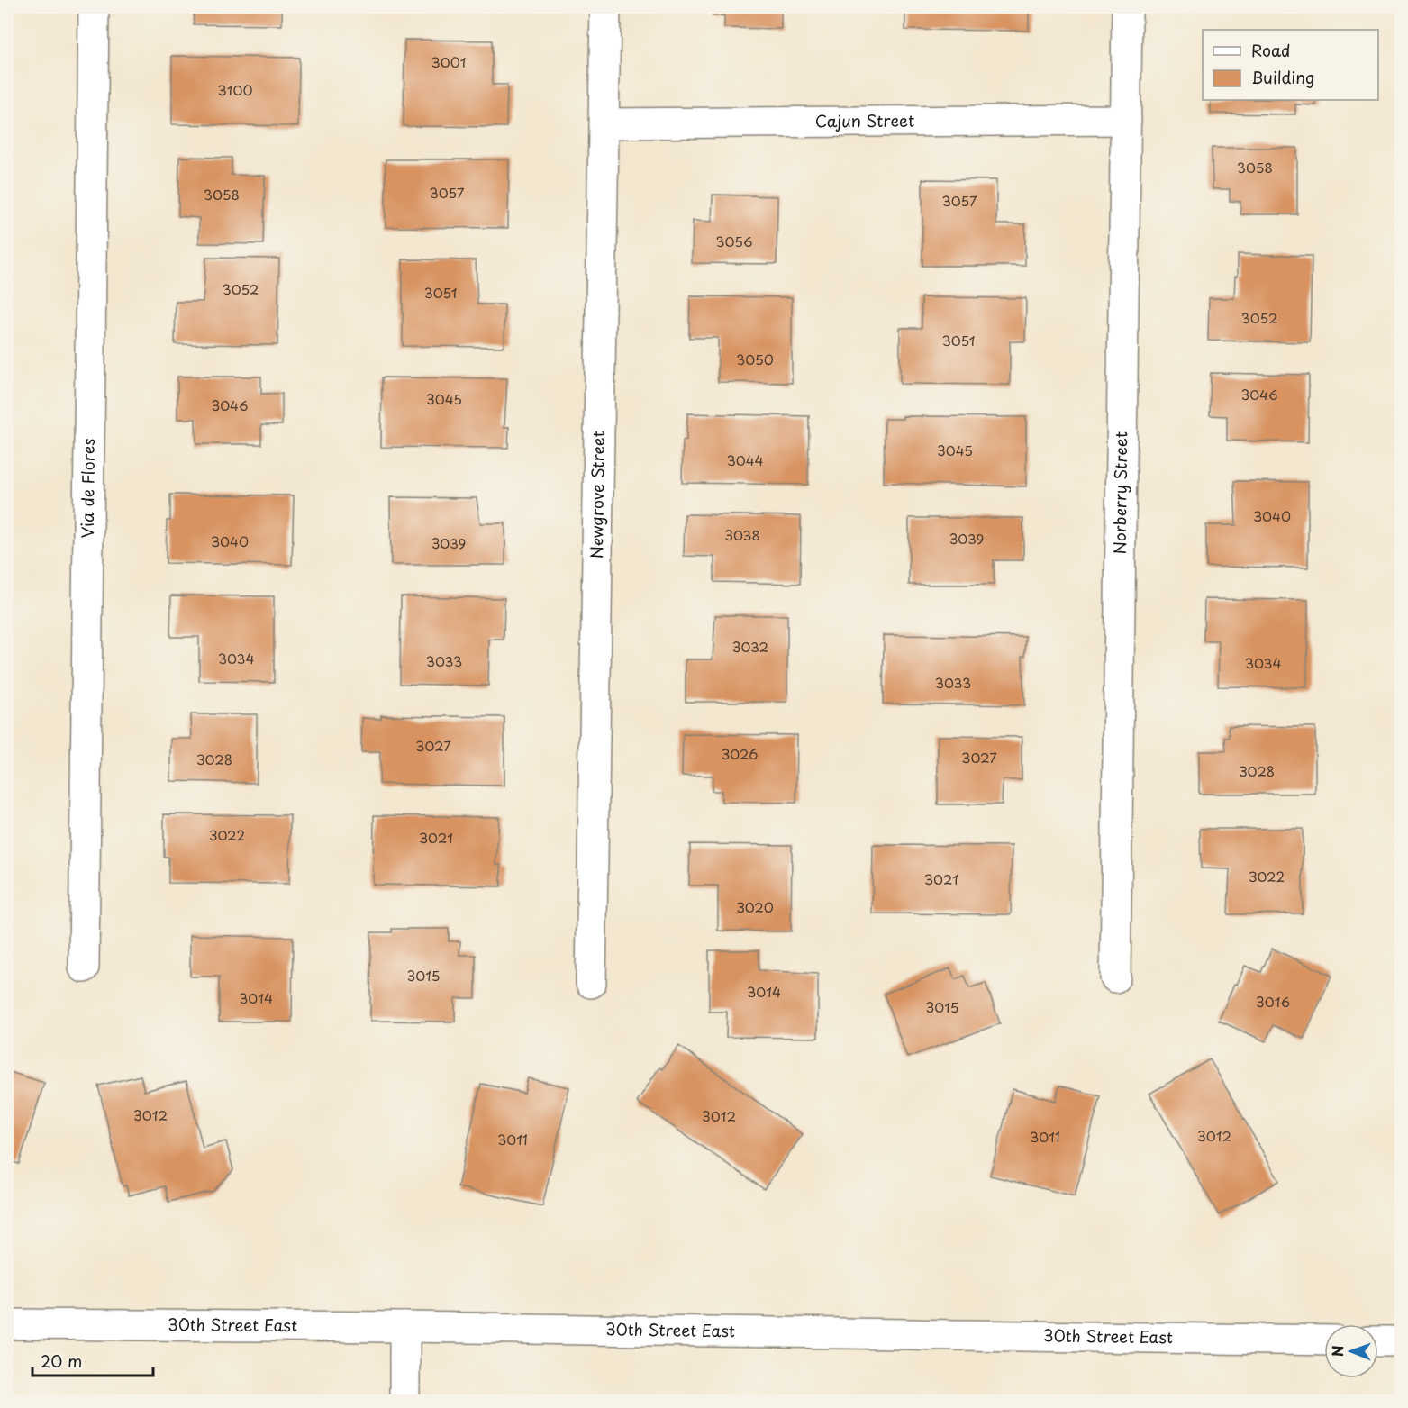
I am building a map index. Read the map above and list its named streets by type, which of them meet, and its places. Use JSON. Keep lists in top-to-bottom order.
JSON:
{
  "streets": {
    "street": [
      "Cajun Street",
      "Via de Flores",
      "Norberry Street",
      "Newgrove Street",
      "30th Street East"
    ]
  },
  "crossings": [
    ["Cajun Street", "Norberry Street"],
    ["Cajun Street", "Newgrove Street"]
  ],
  "house_numbers": [
    "3001",
    "3100",
    "3058",
    "3057",
    "3058",
    "3057",
    "3056",
    "3052",
    "3051",
    "3052",
    "3051",
    "3050",
    "3046",
    "3045",
    "3046",
    "3045",
    "3044",
    "3040",
    "3038",
    "3039",
    "3040",
    "3039",
    "3032",
    "3034",
    "3033",
    "3034",
    "3033",
    "3027",
    "3026",
    "3027",
    "3028",
    "3028",
    "3022",
    "3021",
    "3022",
    "3021",
    "3020",
    "3015",
    "3014",
    "3014",
    "3016",
    "3015",
    "3012",
    "3012",
    "3012",
    "3011",
    "3011"
  ],
  "legend": ["Road", "Building"],
  "scale_bar": "20 m",
  "north": "left"
}
